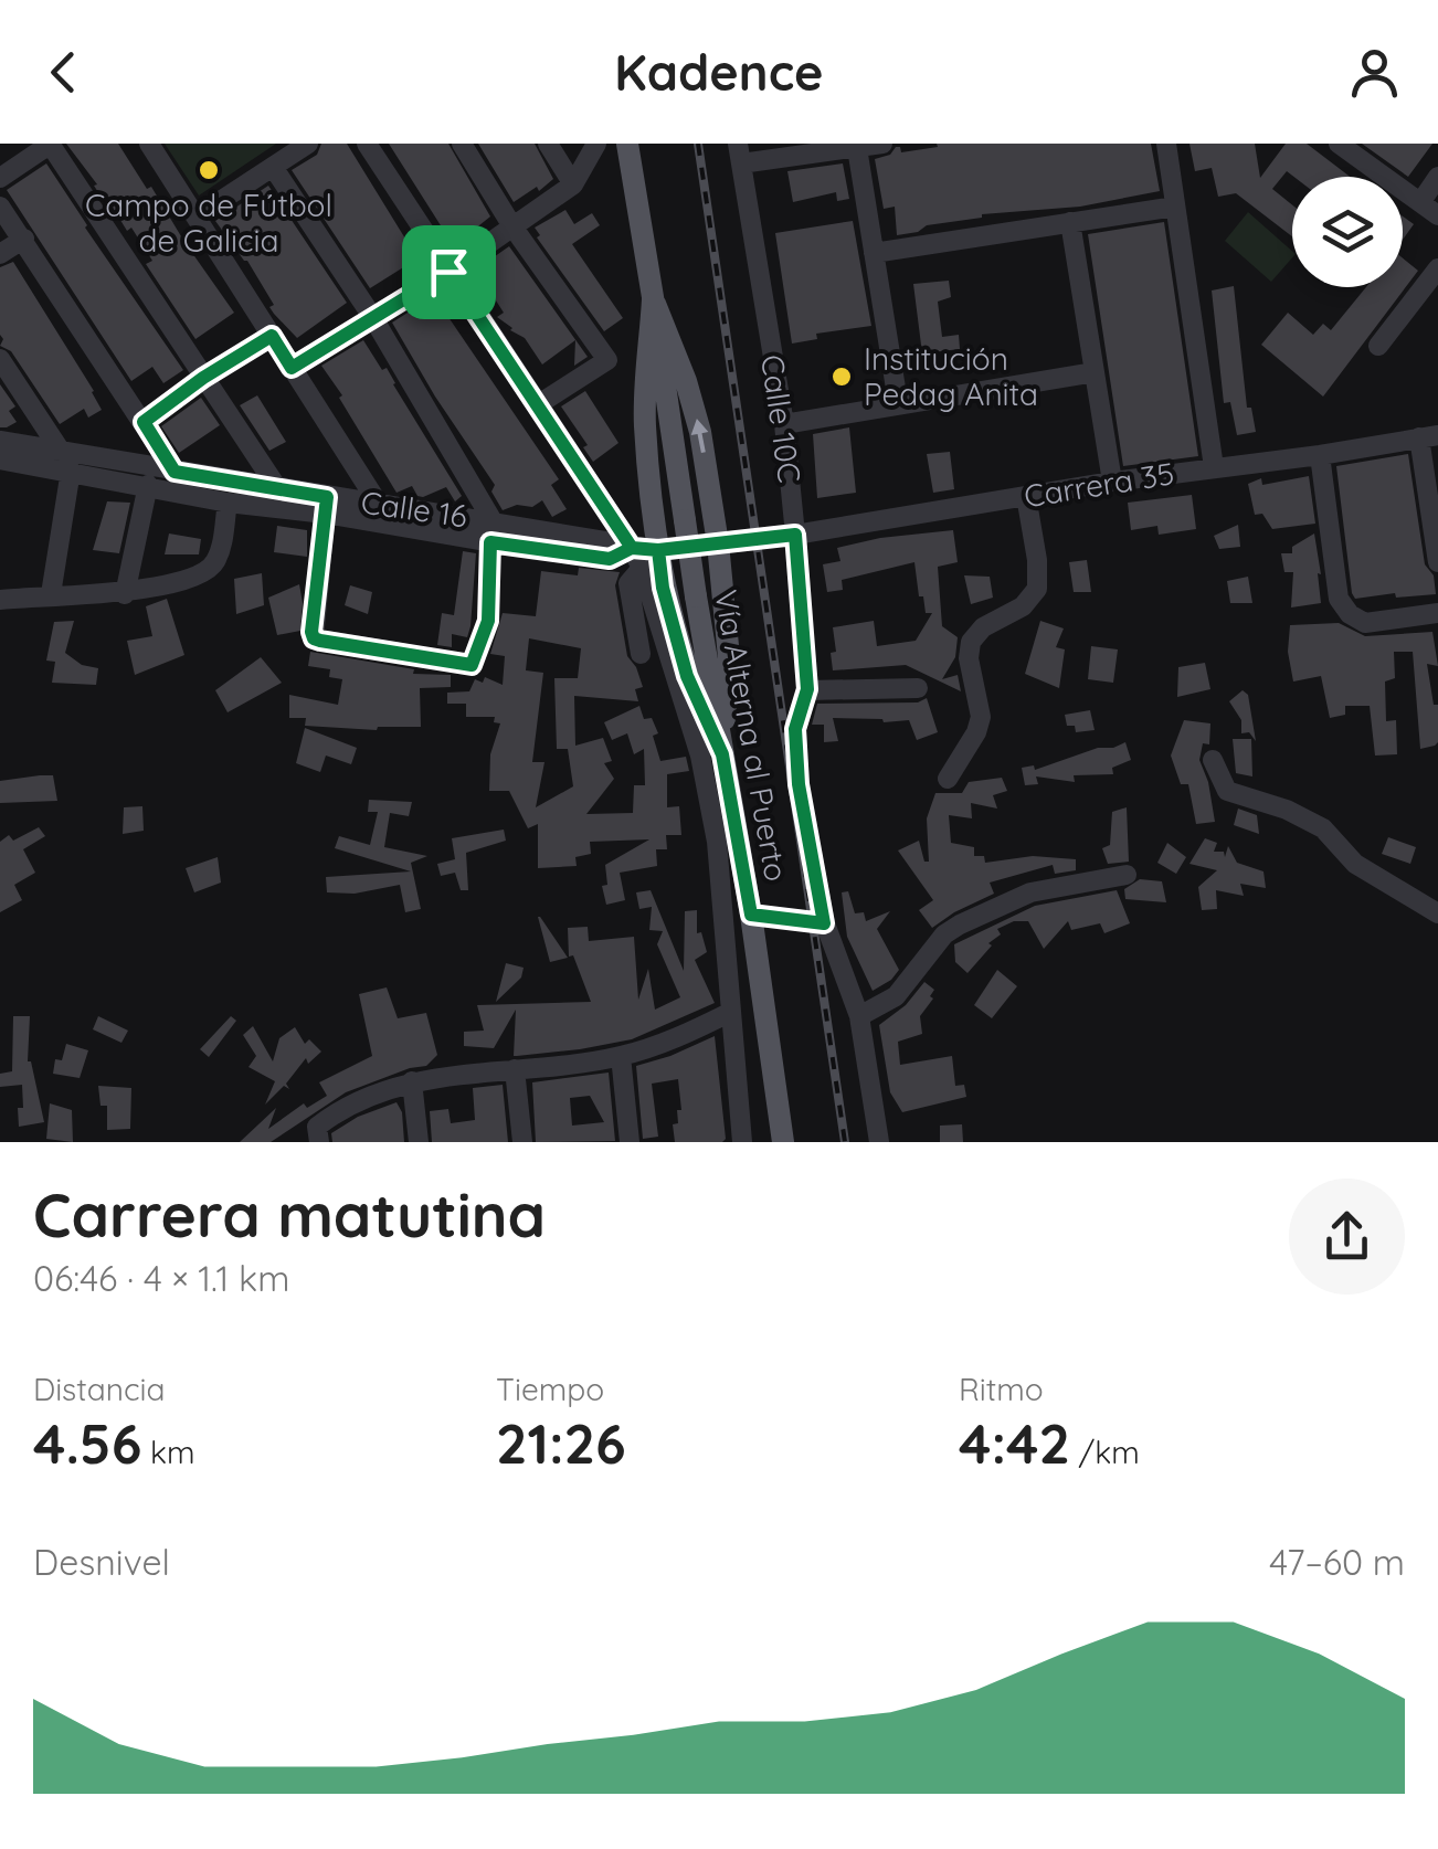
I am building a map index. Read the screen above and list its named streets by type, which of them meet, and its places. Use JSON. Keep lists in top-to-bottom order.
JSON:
{
  "streets": {
    "main road": ["Vía Alterna al Puerto"],
    "street": ["Calle 10C", "Carrera 35", "Calle 16"]
  },
  "crossings": [
    ["Calle 10C", "Carrera 35"],
    ["Carrera 35", "Calle 16"]
  ],
  "places": ["Campo de Fútbol de Galicia", "Institución Pedag Anita"],
  "page": {
    "header": "Kadence",
    "heading": ["Carrera matutina", "06:46 · 4 × 1.1 km"],
    "stats": [
      ["Distancia", "4.56 km"],
      ["Tiempo", "21:26"],
      ["Ritmo", "4:42 /km"]
    ],
    "chart": ["Desnivel", "47–60 m"]
  }
}
